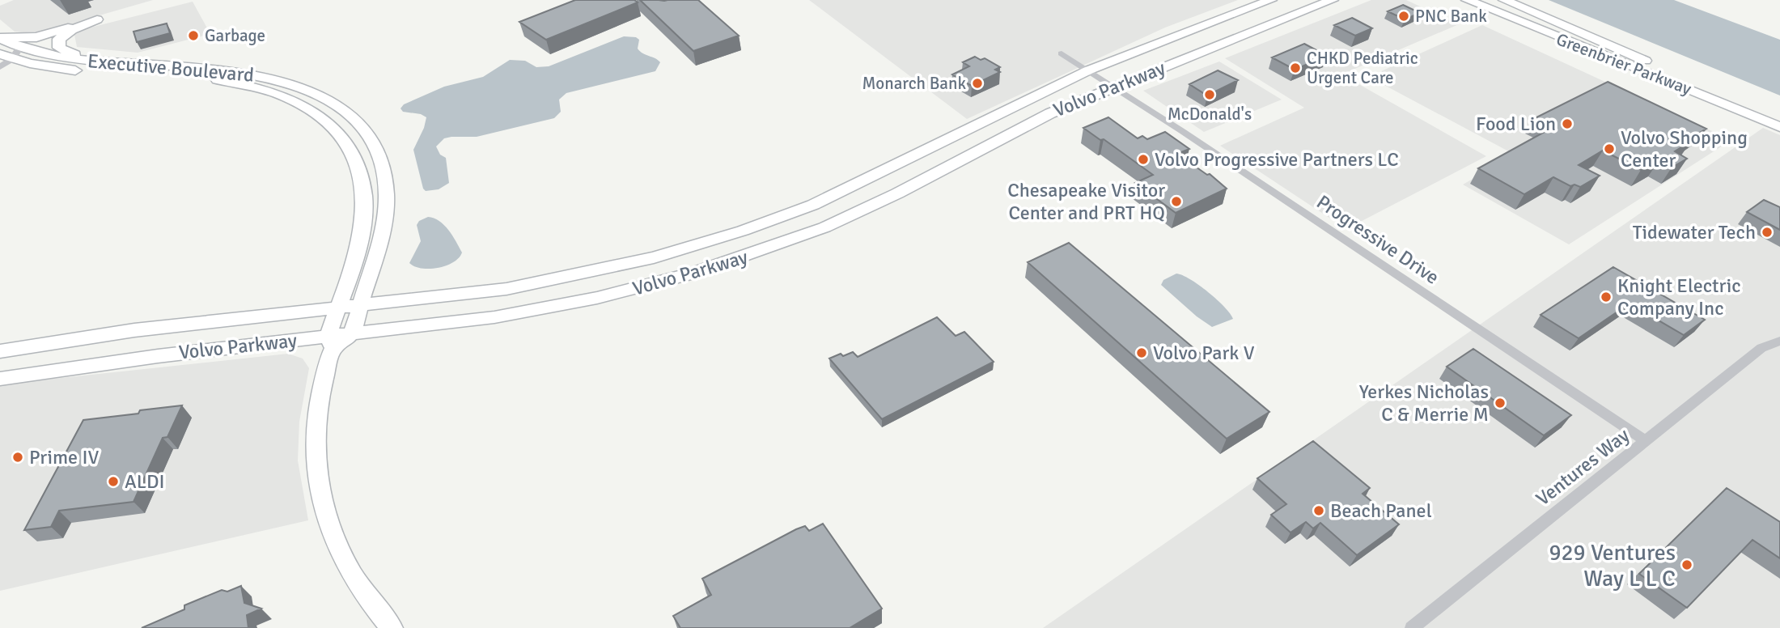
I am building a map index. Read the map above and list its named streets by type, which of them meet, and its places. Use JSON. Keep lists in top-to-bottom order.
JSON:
{
  "streets": {
    "main road": ["Greenbrier Parkway", "Executive Boulevard", "Volvo Parkway"],
    "street": ["Progressive Drive", "Ventures Way"]
  },
  "crossings": [
    ["Executive Boulevard", "Volvo Parkway"],
    ["Volvo Parkway", "Progressive Drive"],
    ["Progressive Drive", "Ventures Way"]
  ],
  "places": [
    "PNC Bank",
    "Garbage",
    "CHKD Pediatric Urgent Care",
    "Monarch Bank",
    "McDonald's",
    "Food Lion",
    "Volvo Shopping Center",
    "Volvo Progressive Partners LC",
    "Chesapeake Visitor Center and PRT HQ",
    "Tidewater Tech",
    "Knight Electric Company Inc",
    "Volvo Park V",
    "Yerkes Nicholas C & Merrie M",
    "Prime IV",
    "ALDI",
    "Beach Panel",
    "929 Ventures Way L L C"
  ]
}
